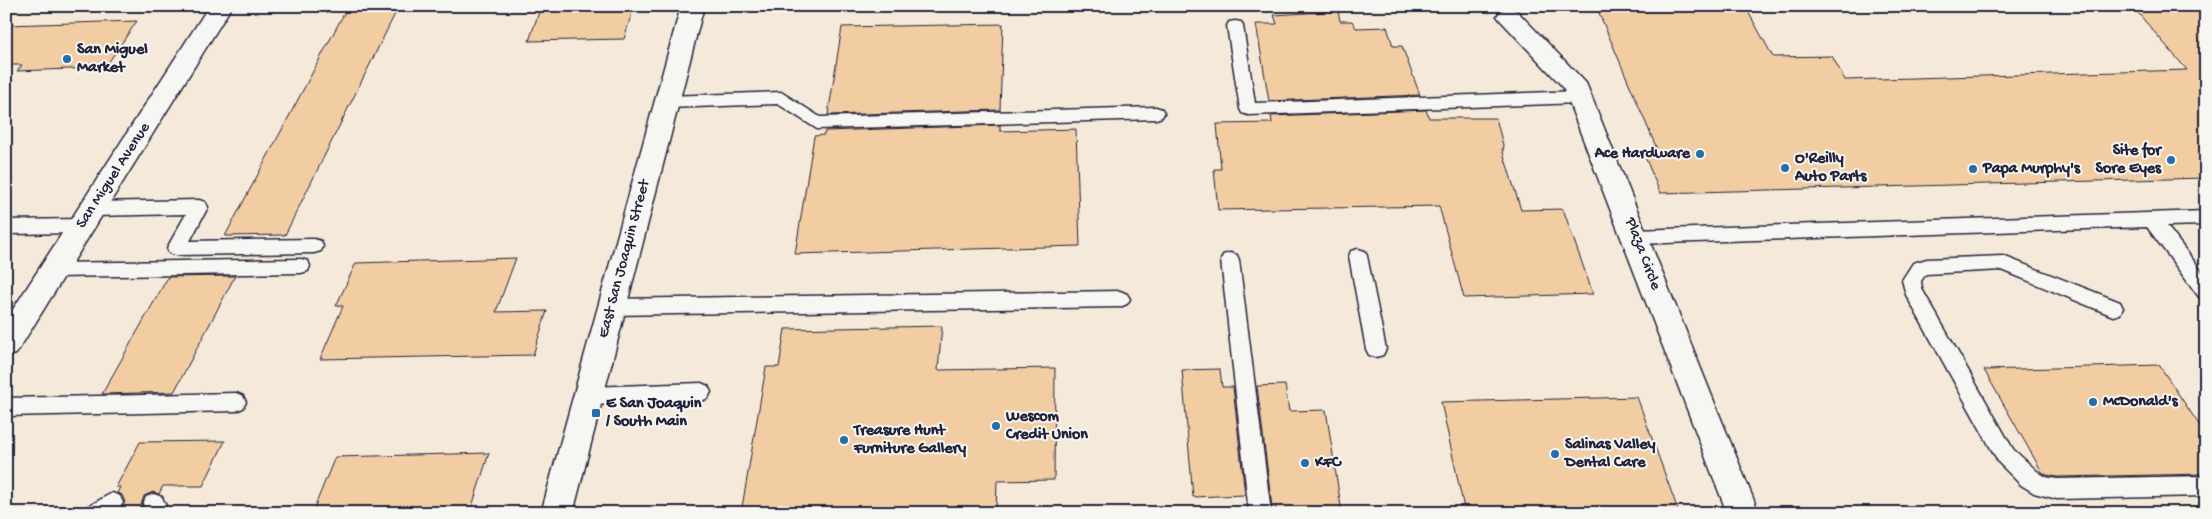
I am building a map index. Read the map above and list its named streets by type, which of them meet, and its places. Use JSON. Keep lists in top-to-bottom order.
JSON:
{
  "streets": {
    "street": ["San Miguel Avenue", "Plaza Circle", "East San Joaquin Street"]
  },
  "places": {
    "other": [
      "San Miguel Market",
      "Ace Hardware",
      "Site for Sore Eyes",
      "O'Reilly Auto Parts",
      "Papa Murphy's",
      "McDonald's",
      "Wescom Credit Union",
      "Treasure Hunt Furniture Gallery",
      "Salinas Valley Dental Care",
      "KFC"
    ],
    "transit": ["E San Joaquin / South Main"]
  }
}
